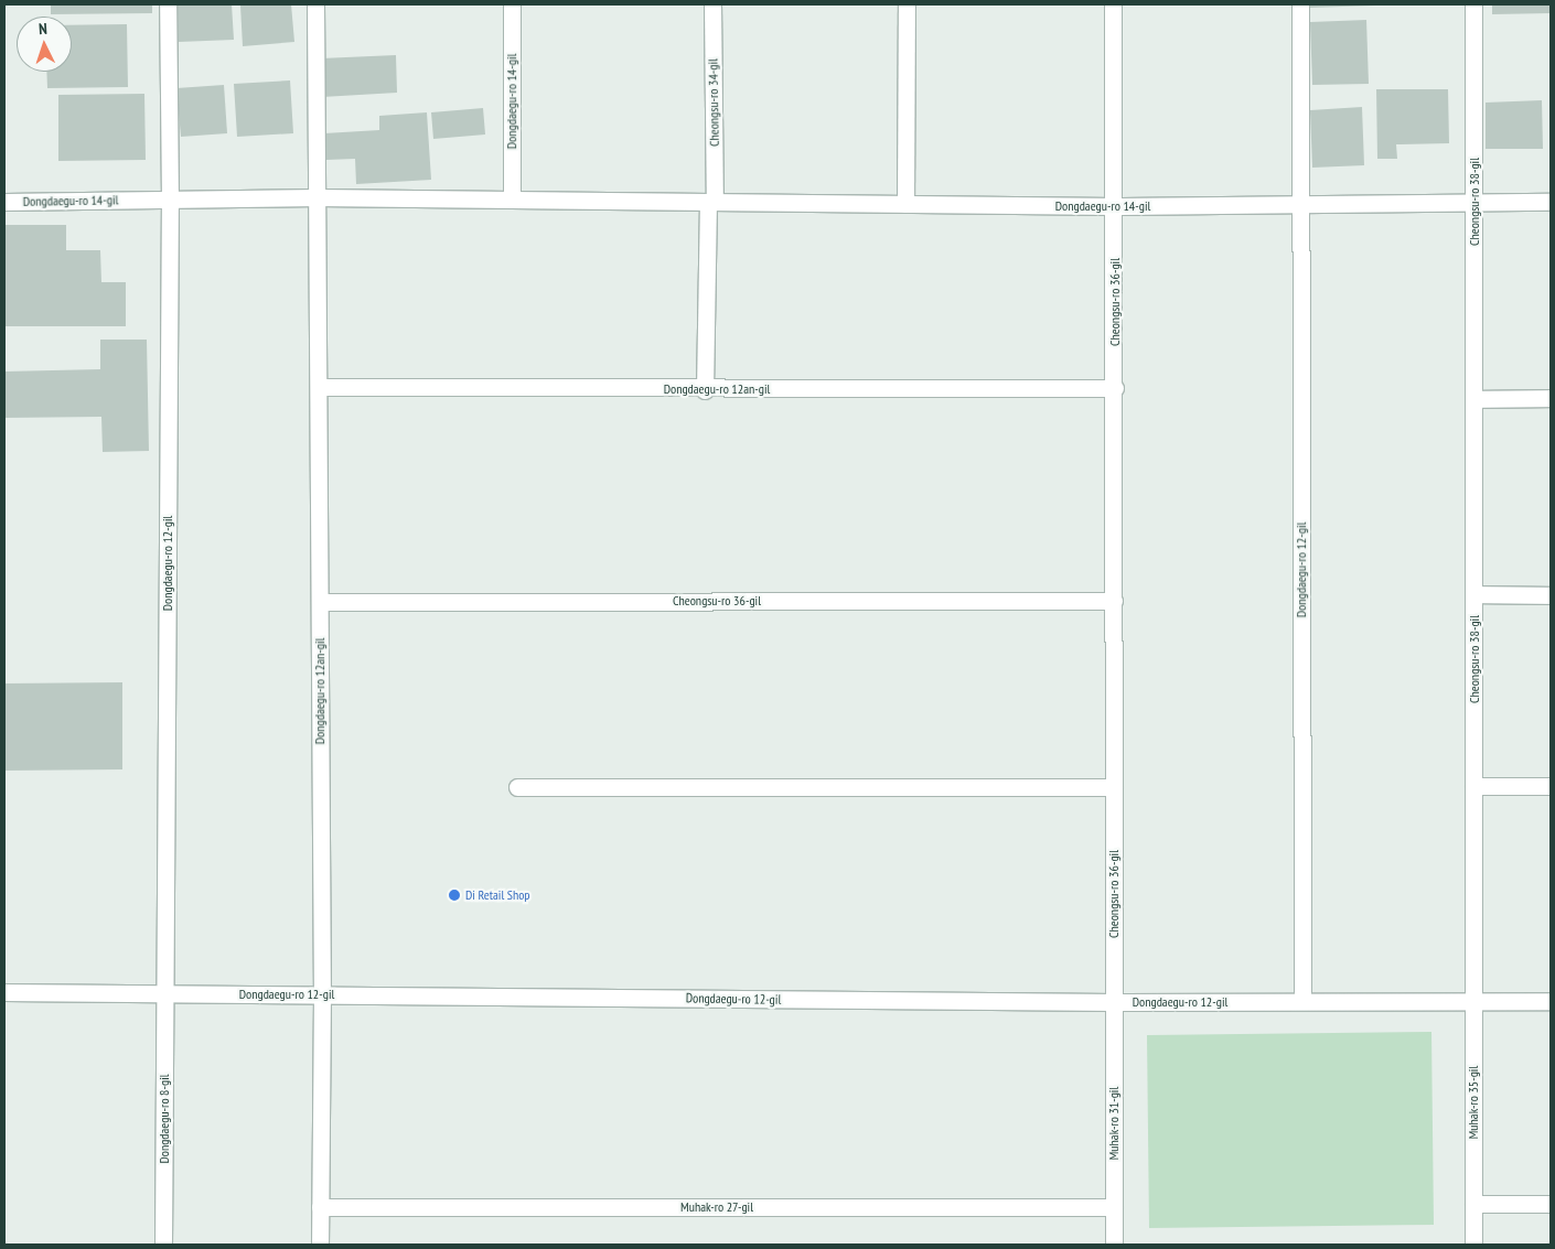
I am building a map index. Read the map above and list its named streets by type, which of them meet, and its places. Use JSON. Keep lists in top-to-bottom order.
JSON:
{
  "streets": {
    "street": [
      "Dongdaegu-ro 14-gil",
      "Cheongsu-ro 34-gil",
      "Cheongsu-ro 38-gil",
      "Cheongsu-ro 36-gil",
      "Dongdaegu-ro 12an-gil",
      "Dongdaegu-ro 12-gil",
      "Muhak-ro 35-gil",
      "Dongdaegu-ro 8-gil",
      "Muhak-ro 31-gil",
      "Muhak-ro 27-gil"
    ]
  },
  "crossings": [
    ["Dongdaegu-ro 14-gil", "Cheongsu-ro 34-gil"],
    ["Dongdaegu-ro 14-gil", "Cheongsu-ro 38-gil"],
    ["Dongdaegu-ro 14-gil", "Cheongsu-ro 36-gil"],
    ["Dongdaegu-ro 14-gil", "Dongdaegu-ro 12an-gil"],
    ["Dongdaegu-ro 14-gil", "Dongdaegu-ro 12-gil"],
    ["Cheongsu-ro 38-gil", "Dongdaegu-ro 12-gil"],
    ["Cheongsu-ro 38-gil", "Muhak-ro 35-gil"],
    ["Cheongsu-ro 36-gil", "Dongdaegu-ro 12an-gil"],
    ["Cheongsu-ro 36-gil", "Dongdaegu-ro 12-gil"],
    ["Cheongsu-ro 36-gil", "Muhak-ro 31-gil"],
    ["Dongdaegu-ro 12an-gil", "Dongdaegu-ro 12-gil"],
    ["Dongdaegu-ro 12-gil", "Muhak-ro 35-gil"],
    ["Dongdaegu-ro 12-gil", "Dongdaegu-ro 8-gil"],
    ["Dongdaegu-ro 12-gil", "Muhak-ro 31-gil"],
    ["Muhak-ro 31-gil", "Muhak-ro 27-gil"]
  ],
  "places": ["Di Retail Shop"],
  "north": "top"
}
